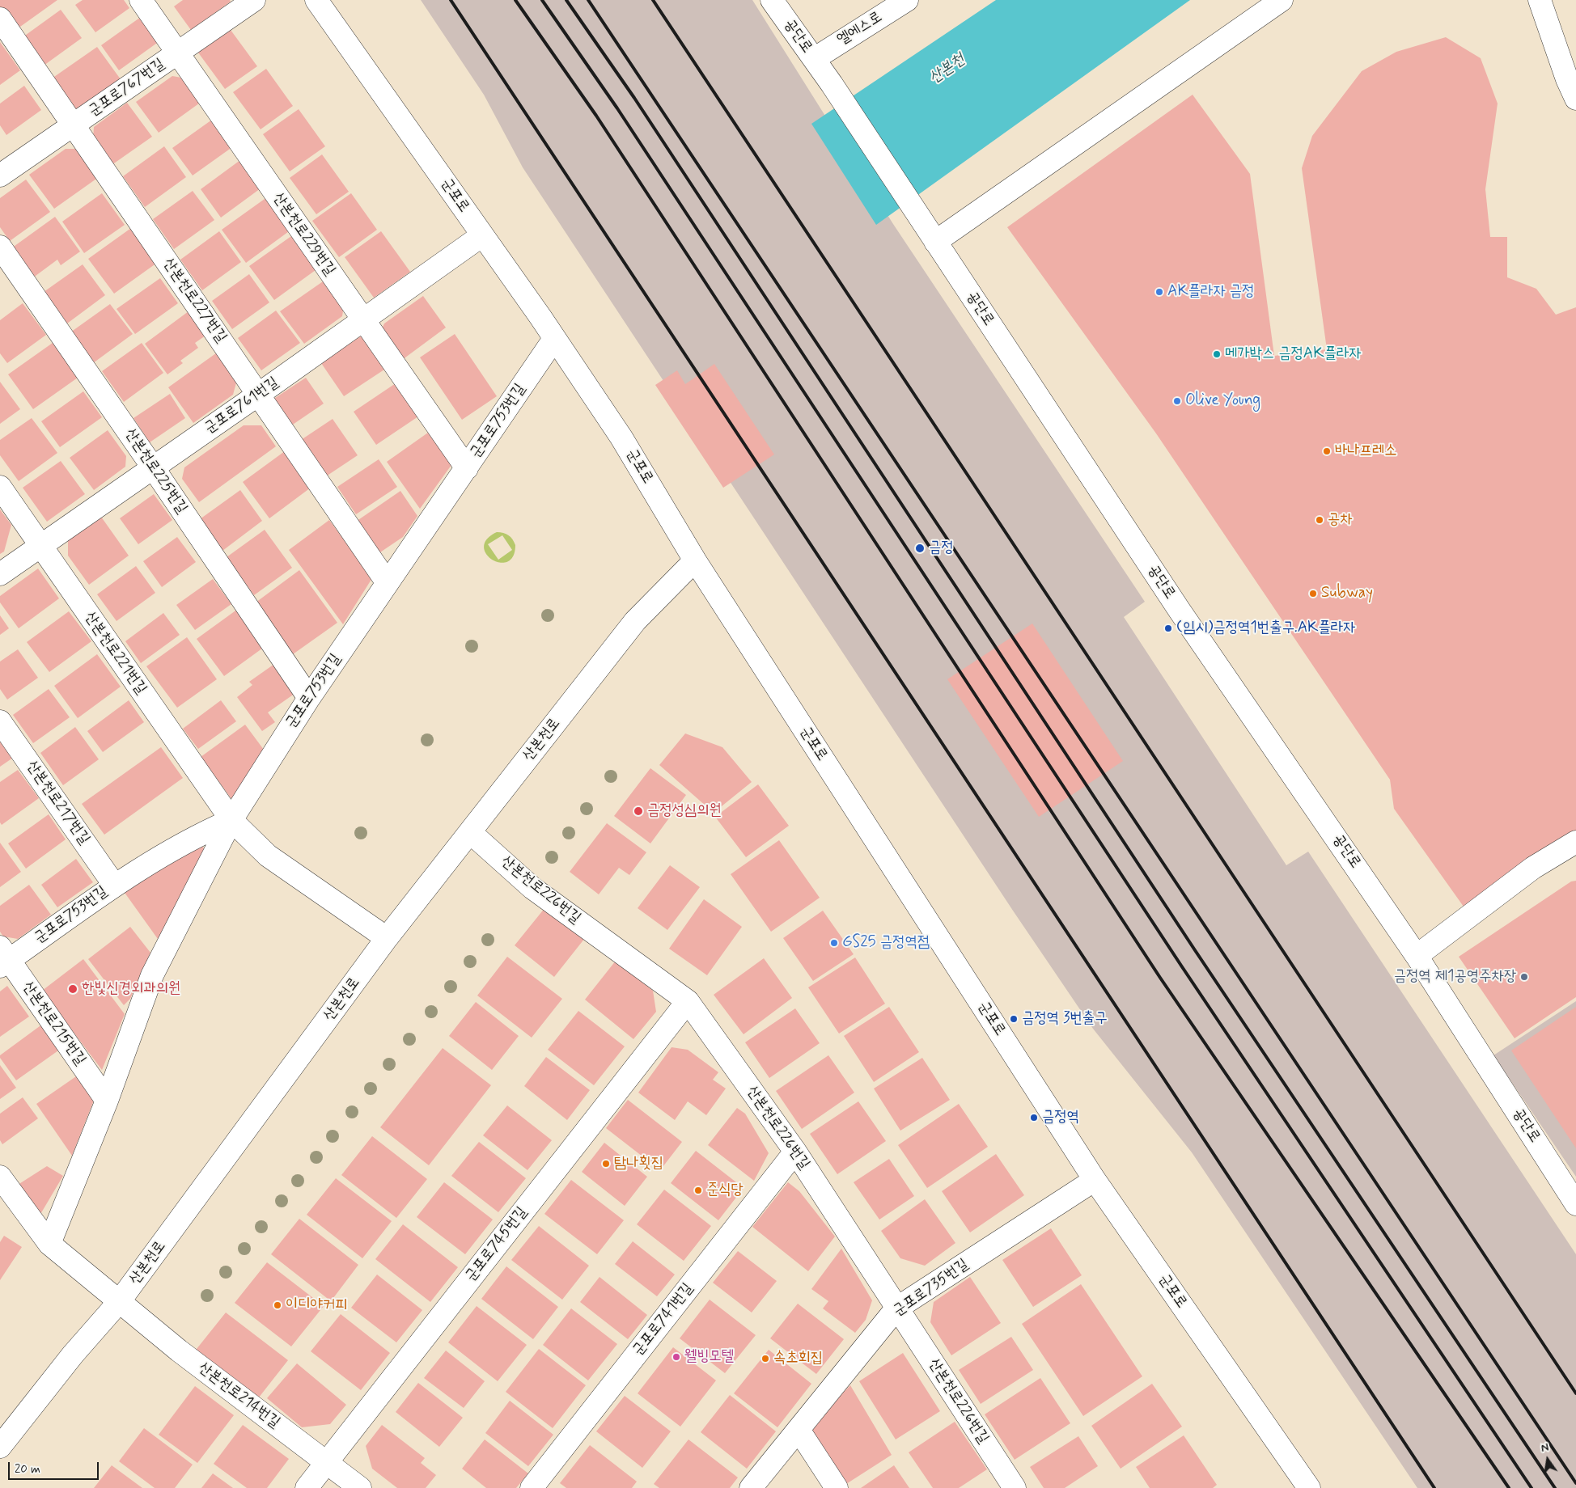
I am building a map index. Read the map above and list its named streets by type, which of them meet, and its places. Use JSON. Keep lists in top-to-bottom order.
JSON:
{
  "streets": {
    "street": [
      "엘에스로",
      "공단로",
      "군포로767번길",
      "군포로",
      "산본천로229번길",
      "산본천로227번길",
      "군포로761번길",
      "군포로753번길",
      "산본천로225번길",
      "산본천로221번길",
      "산본천로",
      "산본천로217번길",
      "산본천로226번길",
      "산본천로215번길",
      "군포로745번길",
      "군포로735번길",
      "군포로741번길",
      "산본천로214번길"
    ]
  },
  "crossings": [
    ["엘에스로", "공단로"],
    ["군포로767번길", "산본천로229번길"],
    ["군포로767번길", "산본천로227번길"],
    ["군포로", "군포로761번길"],
    ["군포로", "군포로753번길"],
    ["군포로", "산본천로"],
    ["군포로", "군포로735번길"],
    ["산본천로229번길", "군포로761번길"],
    ["산본천로229번길", "군포로753번길"],
    ["산본천로227번길", "군포로761번길"],
    ["산본천로227번길", "군포로753번길"],
    ["군포로761번길", "산본천로225번길"],
    ["군포로761번길", "산본천로221번길"],
    ["군포로753번길", "산본천로225번길"],
    ["군포로753번길", "산본천로221번길"],
    ["군포로753번길", "산본천로217번길"],
    ["군포로753번길", "산본천로215번길"],
    ["산본천로221번길", "산본천로"],
    ["산본천로", "산본천로226번길"],
    ["산본천로", "산본천로214번길"],
    ["산본천로226번길", "군포로745번길"],
    ["산본천로226번길", "군포로735번길"],
    ["산본천로226번길", "군포로741번길"],
    ["군포로745번길", "산본천로214번길"]
  ],
  "water": ["산본천"],
  "places": [
    "AK플라자 금정",
    "메가박스 금정AK플라자",
    "Olive Young",
    "바나프레소",
    "공차",
    "금정",
    "Subway",
    "(임시)금정역1번출구.AK플라자",
    "금정성심의원",
    "GS25 금정역점",
    "금정역 제1공영주차장",
    "한빛신경외과의원",
    "금정역 3번출구",
    "금정역",
    "탐나횟집",
    "준식당",
    "이디야커피",
    "웰빙모텔",
    "속초회집"
  ],
  "scale_bar": "20 m",
  "north": "top"
}
